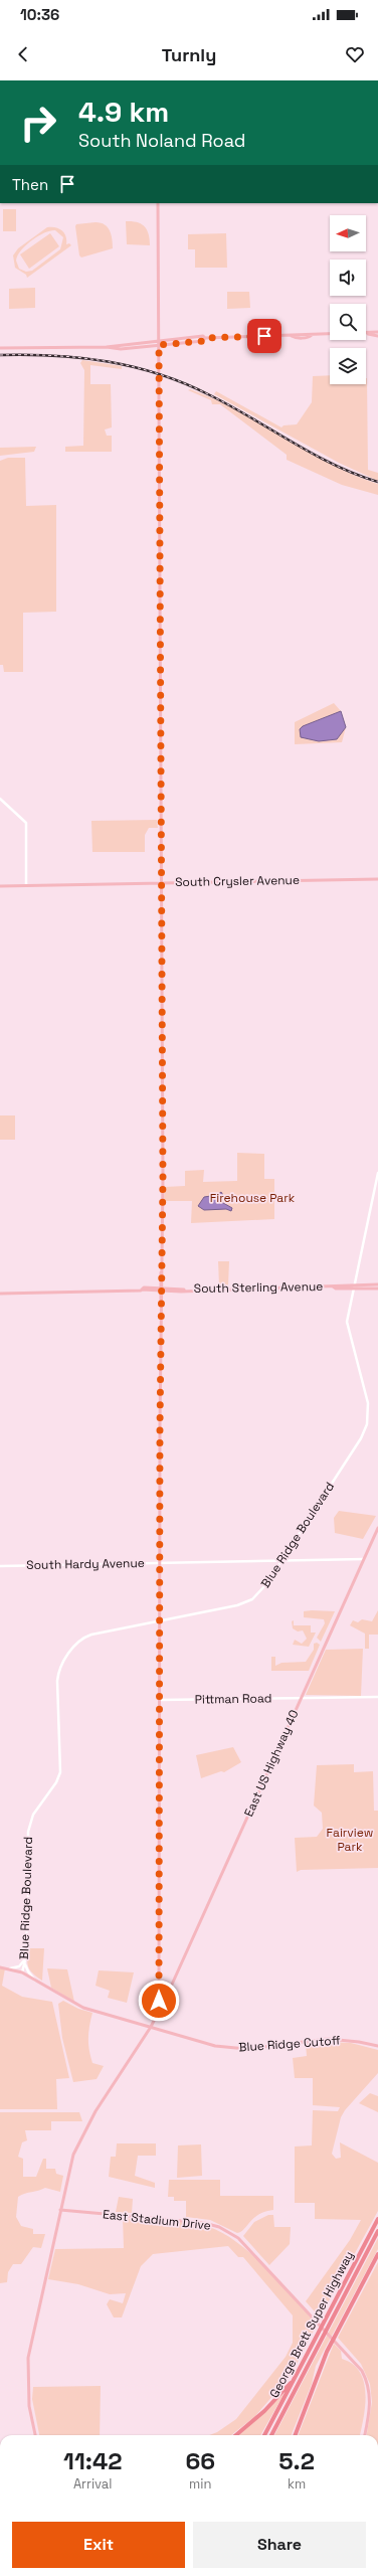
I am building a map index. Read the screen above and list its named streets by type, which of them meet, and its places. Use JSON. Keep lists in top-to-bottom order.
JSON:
{
  "streets": {
    "highway": ["George Brett Super Highway"],
    "main road": [
      "South Crysler Avenue",
      "South Sterling Avenue",
      "Blue Ridge Boulevard",
      "East US Highway 40",
      "Blue Ridge Cutoff",
      "East Stadium Drive"
    ],
    "street": ["South Hardy Avenue", "Pittman Road"]
  },
  "crossings": [
    ["South Sterling Avenue", "Blue Ridge Boulevard"],
    ["Blue Ridge Boulevard", "South Hardy Avenue"],
    ["Blue Ridge Boulevard", "Blue Ridge Cutoff"],
    ["South Hardy Avenue", "East US Highway 40"],
    ["Pittman Road", "East US Highway 40"],
    ["East US Highway 40", "Blue Ridge Cutoff"],
    ["East US Highway 40", "East Stadium Drive"]
  ],
  "parks": ["Firehouse Park", "Fairview Park"],
  "north": "left",
  "page": {
    "status": "10:36",
    "header": "Turnly",
    "turn": ["4.9 km", "South Noland Road"],
    "then": "Then",
    "eta": [
      "11:42",
      "Arrival",
      "66",
      "min",
      "5.2",
      "km"
    ],
    "buttons": ["Exit", "Share"]
  }
}
